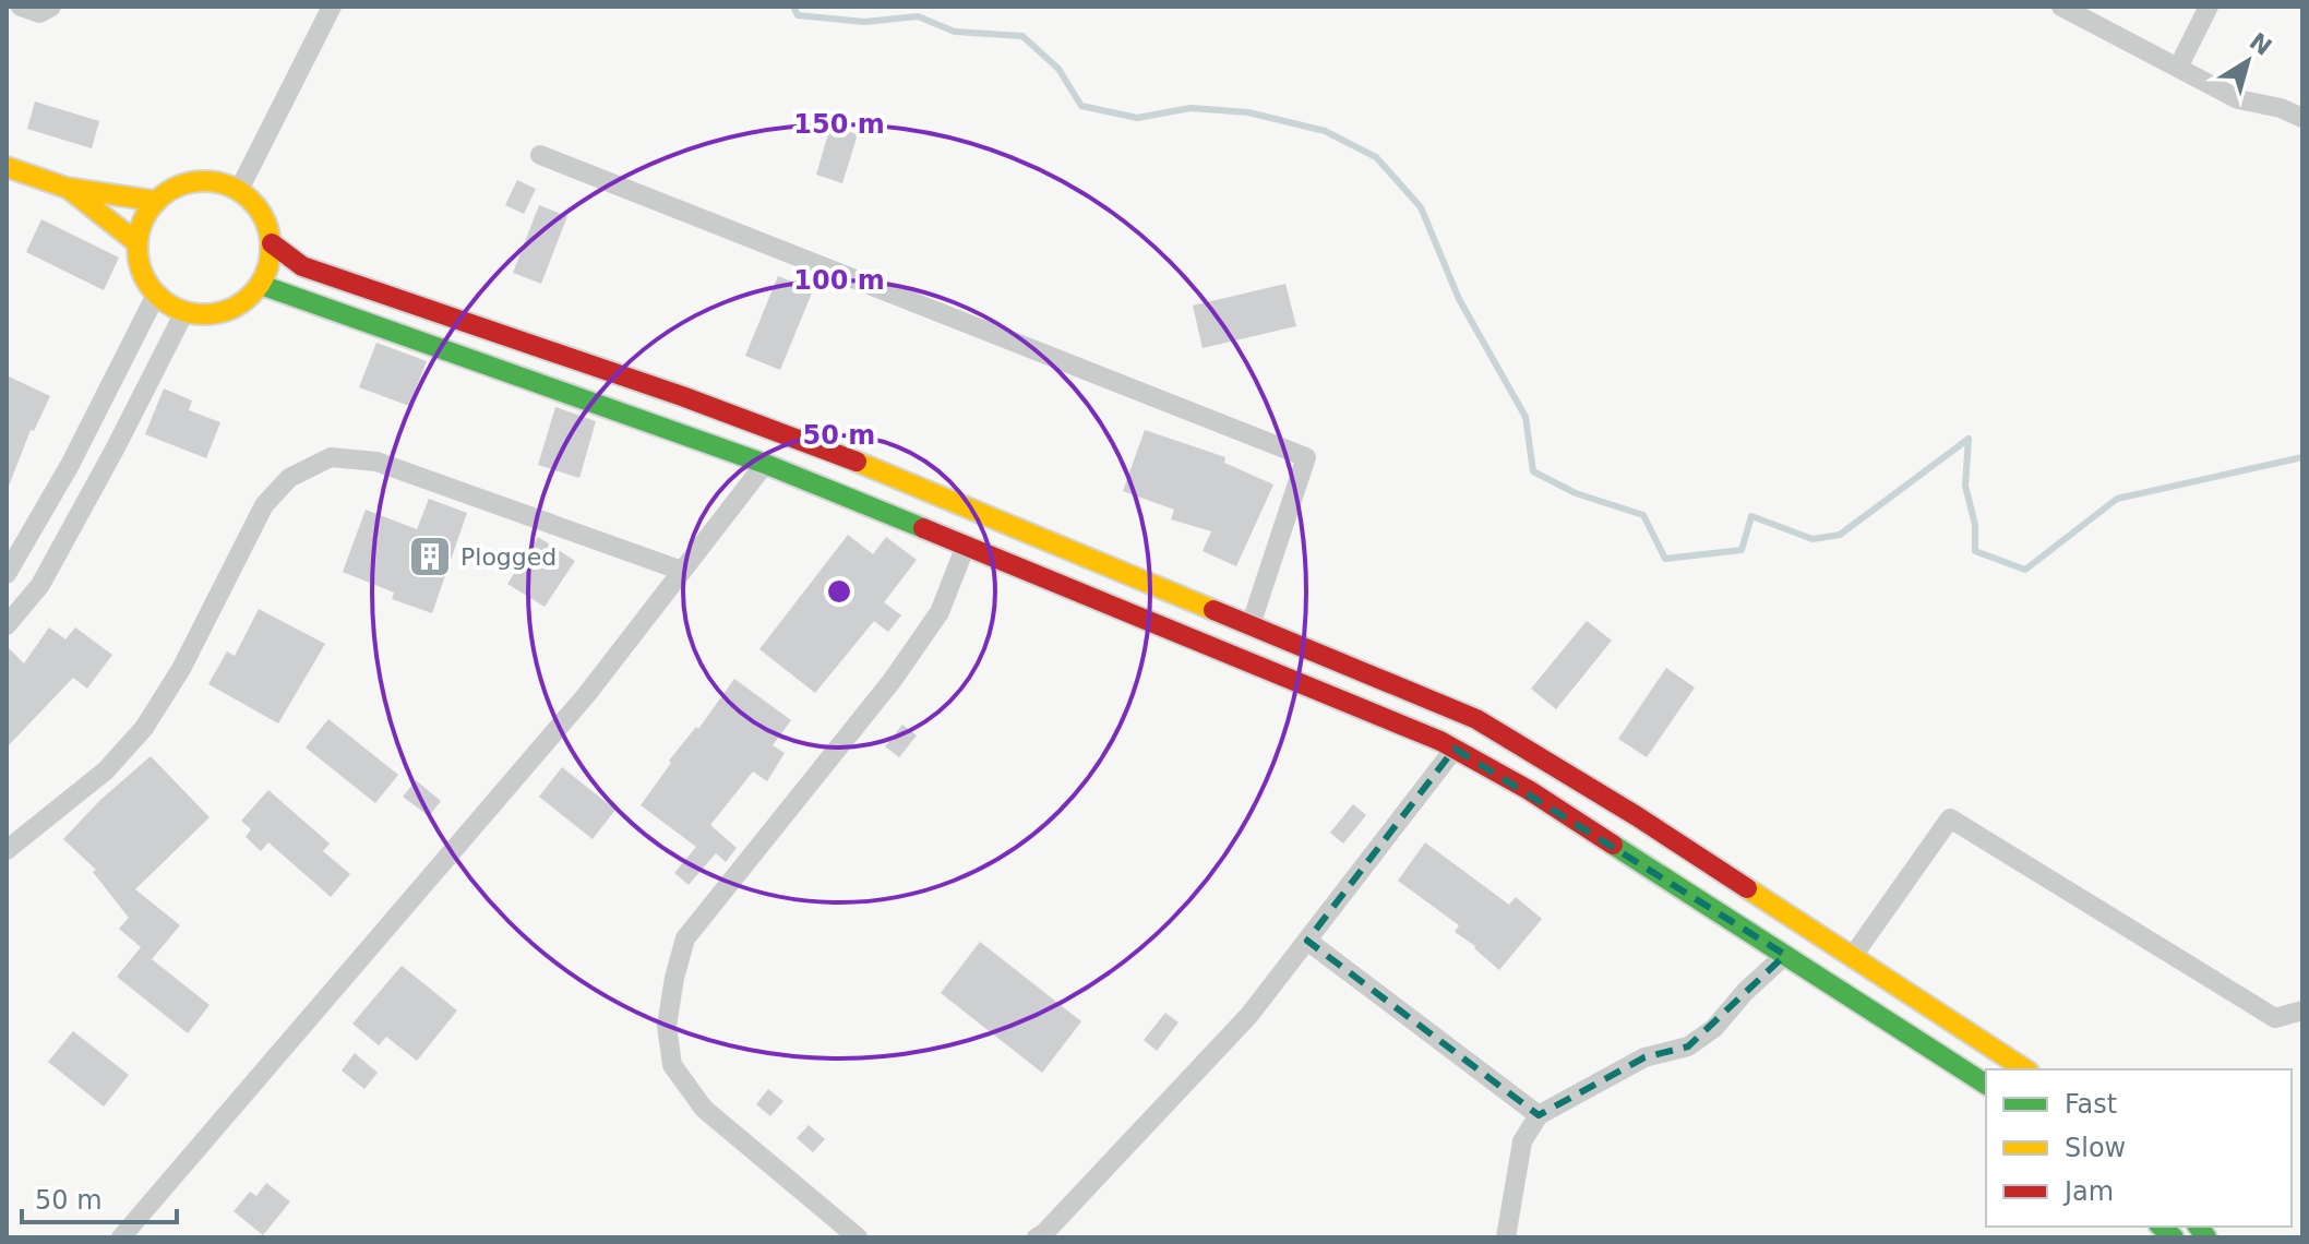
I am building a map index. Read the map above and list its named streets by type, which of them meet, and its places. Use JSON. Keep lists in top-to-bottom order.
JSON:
{
  "places": {
    "building": ["Plogged"]
  },
  "legend": ["Fast", "Slow", "Jam"],
  "scale_bar": "50 m",
  "north": "top right",
  "rings": ["150 m", "100 m", "50 m"]
}
